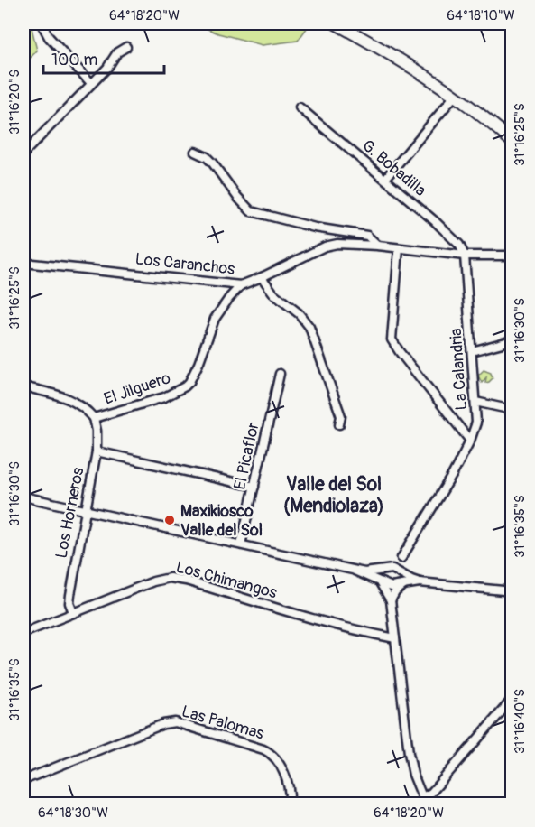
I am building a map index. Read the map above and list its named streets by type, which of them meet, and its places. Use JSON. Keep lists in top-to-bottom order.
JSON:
{
  "streets": {
    "street": [
      "G. Bobadilla",
      "Los Caranchos",
      "La Calandria",
      "El Jilguero",
      "El Picaflor",
      "Los Horneros",
      "Los Chimangos",
      "Las Palomas"
    ]
  },
  "crossings": [
    ["G. Bobadilla", "Los Caranchos"],
    ["G. Bobadilla", "La Calandria"],
    ["Los Caranchos", "La Calandria"],
    ["Los Caranchos", "El Jilguero"],
    ["El Jilguero", "Los Horneros"],
    ["Los Horneros", "Los Chimangos"]
  ],
  "districts": ["Valle del Sol (Mendiolaza)"],
  "places": ["Maxikiosco Valle del Sol"],
  "scale_bar": "100 m",
  "coordinates": [
    "64°18'20\"W",
    "64°18'10\"W",
    "31°16'20\"S",
    "31°16'25\"S",
    "31°16'30\"S",
    "31°16'35\"S",
    "31°16'40\"S",
    "64°18'30\"W"
  ]
}
